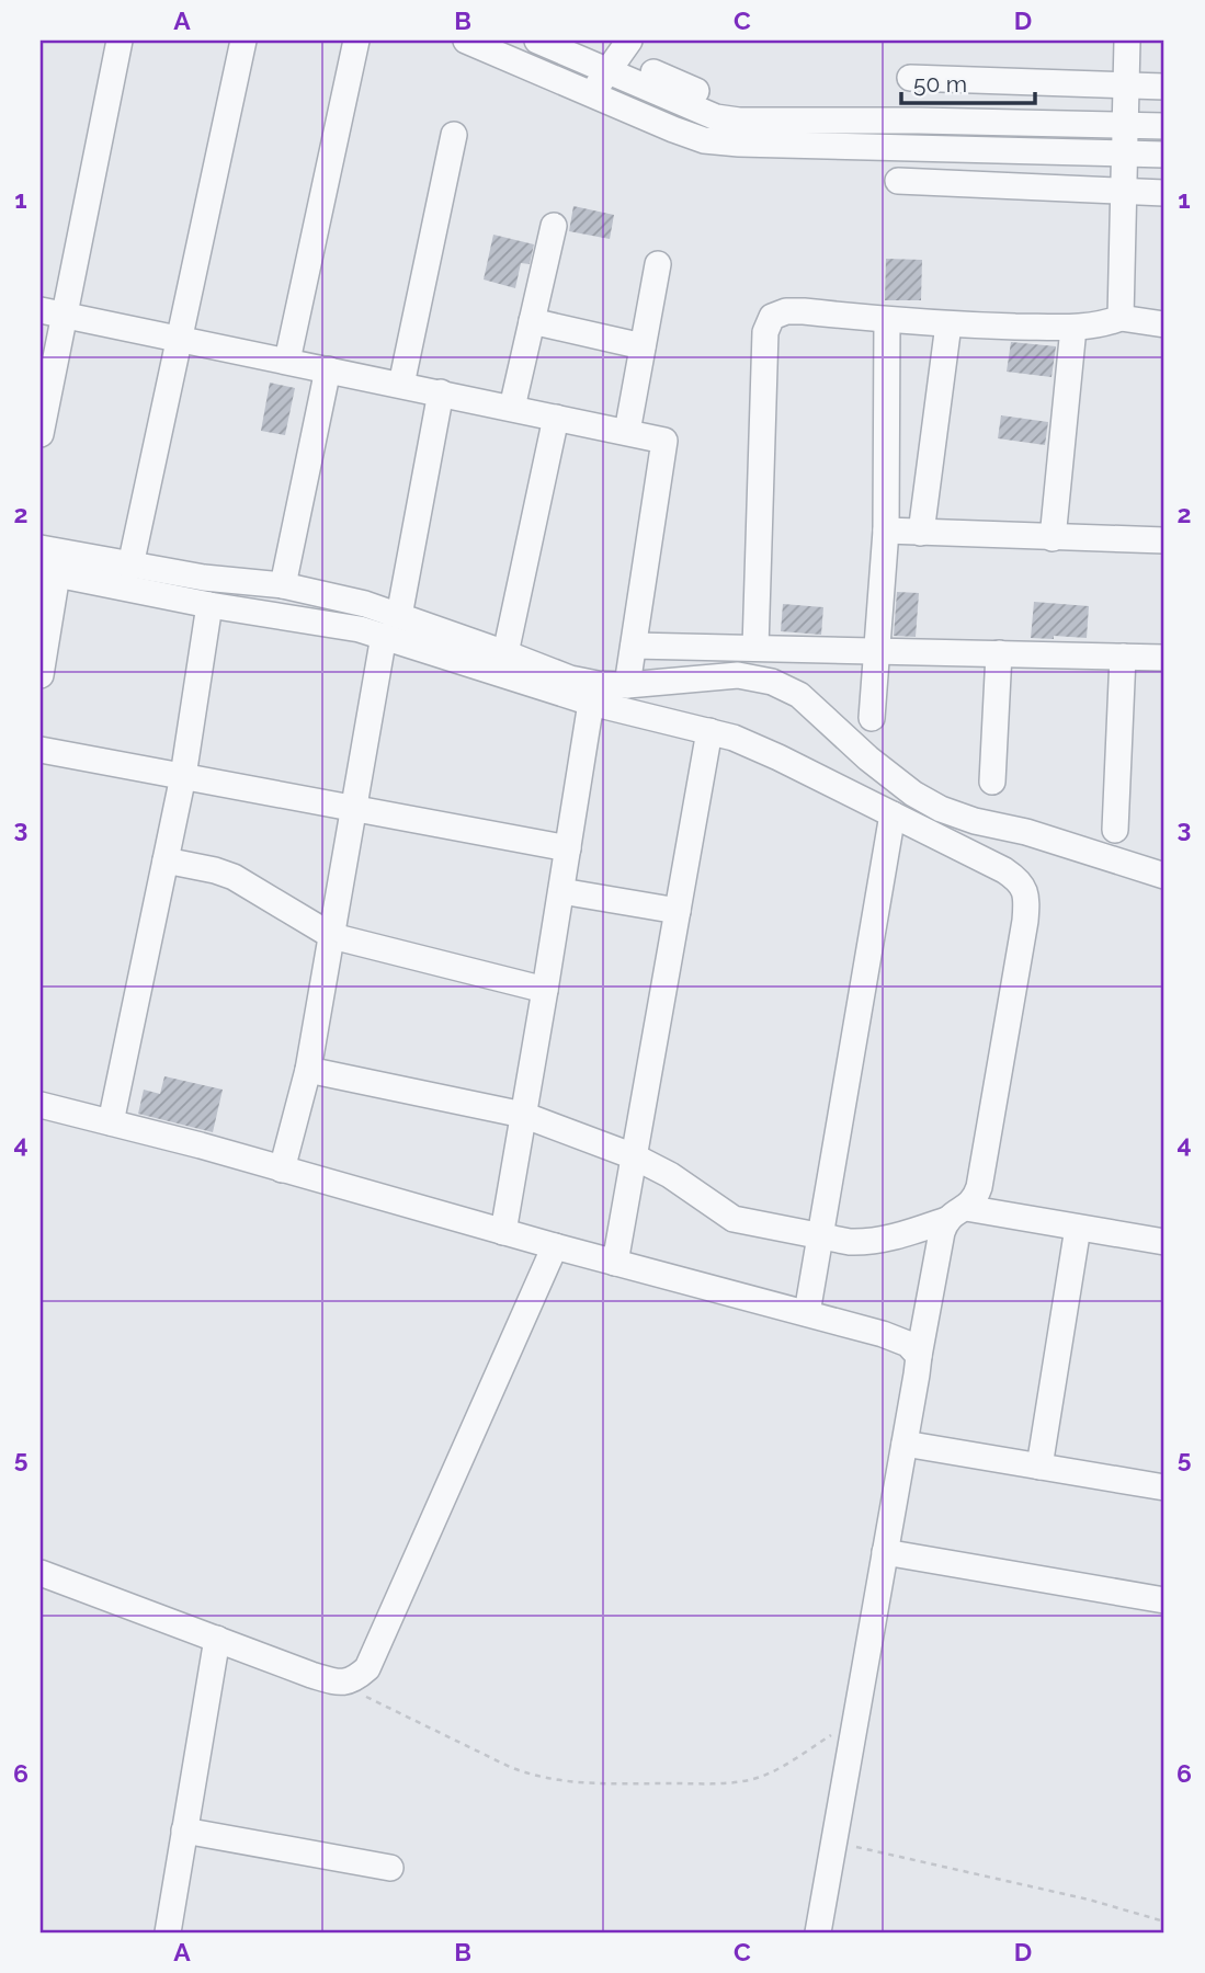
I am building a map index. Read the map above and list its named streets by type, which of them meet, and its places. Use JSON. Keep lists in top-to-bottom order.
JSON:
{
  "scale_bar": "50 m",
  "grid": {
    "columns": [
      "A",
      "B",
      "C",
      "D"
    ],
    "rows": [
      "1",
      "2",
      "3",
      "4",
      "5",
      "6"
    ]
  }
}
